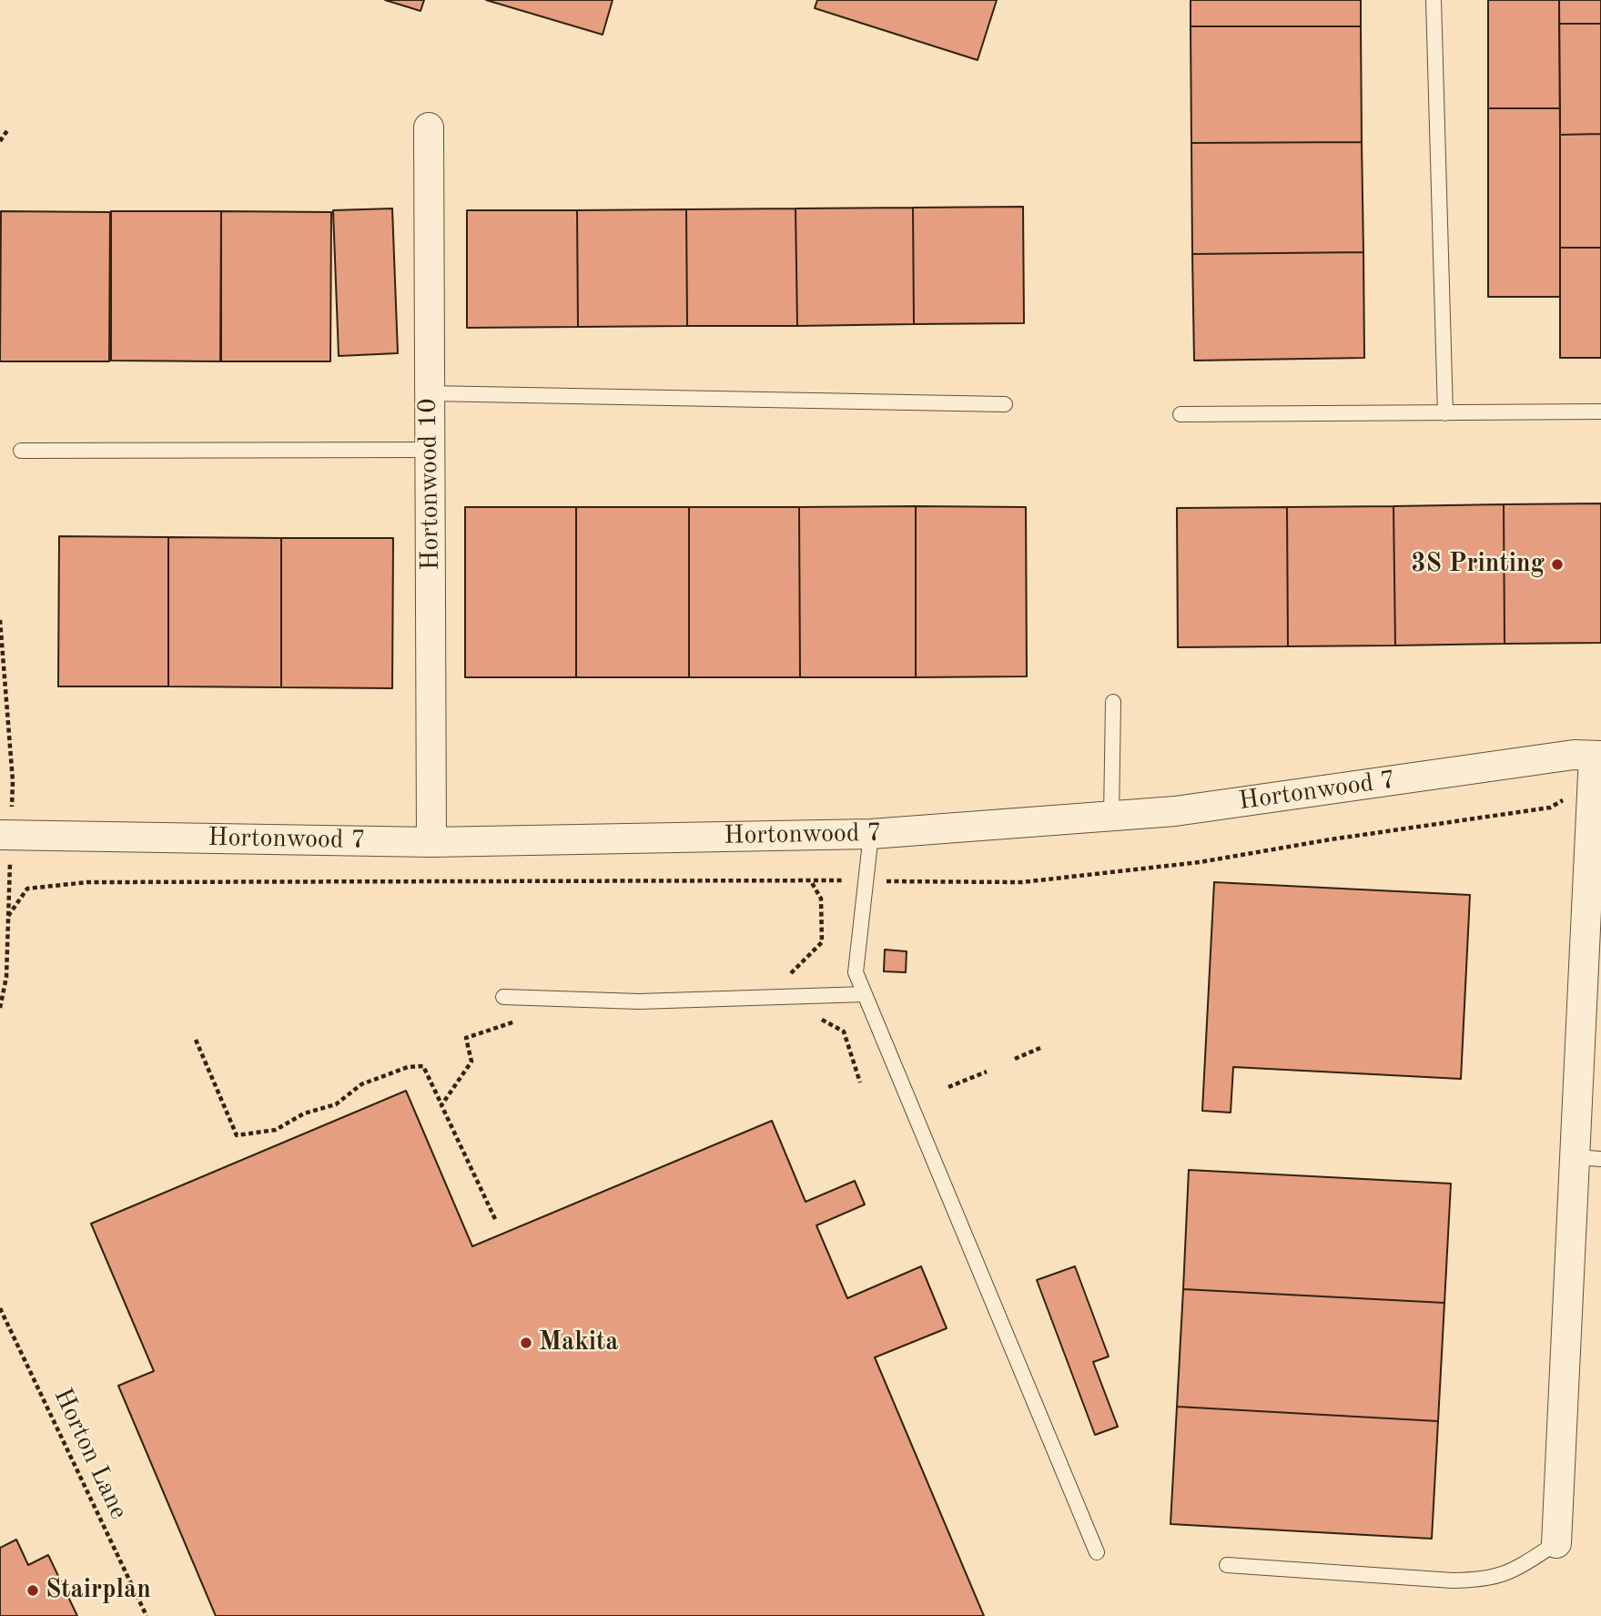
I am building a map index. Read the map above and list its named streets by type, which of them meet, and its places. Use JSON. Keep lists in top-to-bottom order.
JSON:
{
  "streets": {
    "street": ["Hortonwood 10", "Hortonwood 7"],
    "path": ["Horton Lane"]
  },
  "crossings": [
    ["Hortonwood 10", "Hortonwood 7"]
  ],
  "places": ["3S Printing", "Makita", "Stairplan"]
}
